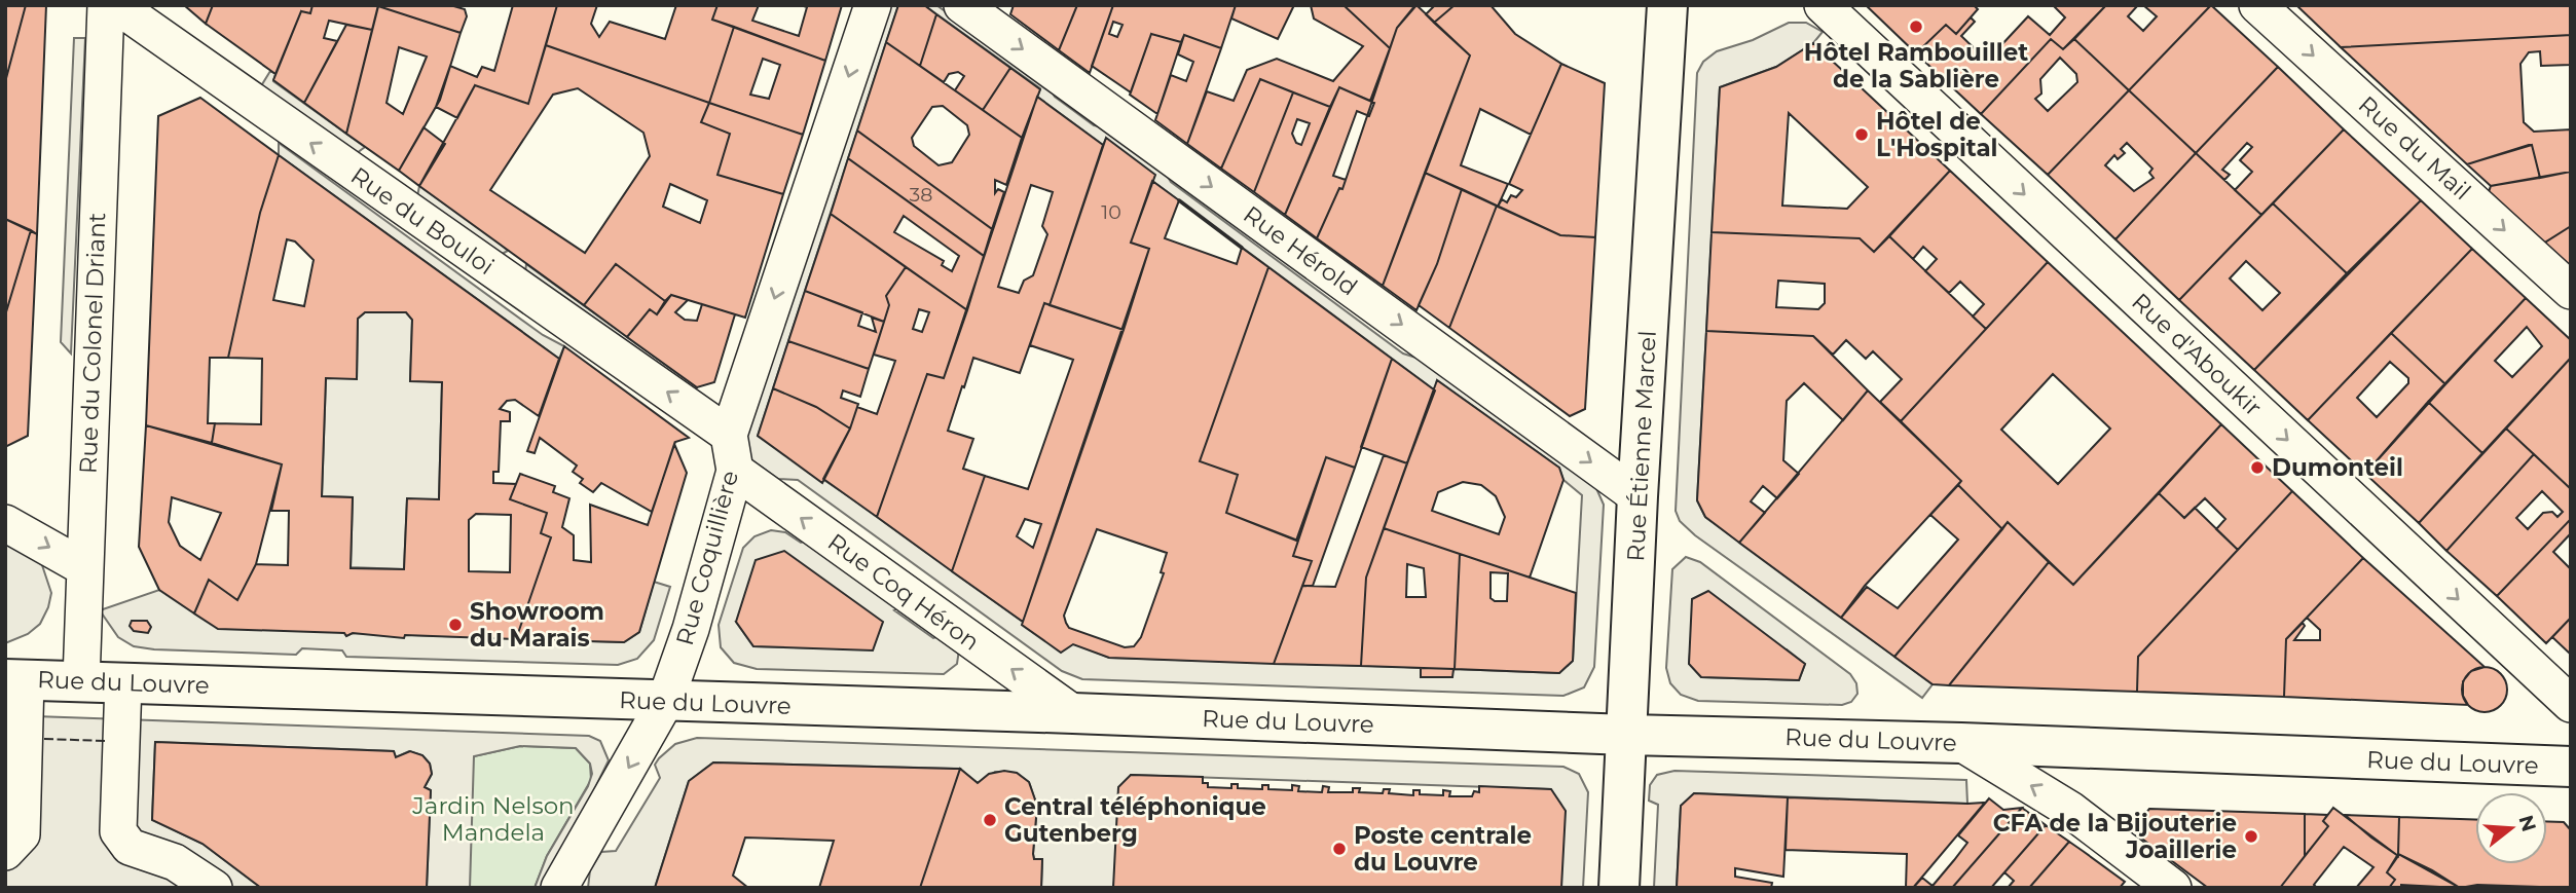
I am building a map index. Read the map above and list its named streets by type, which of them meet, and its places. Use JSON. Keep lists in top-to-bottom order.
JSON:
{
  "streets": {
    "main road": ["Rue Étienne Marcel", "Rue du Louvre"],
    "street": [
      "Rue du Mail",
      "Rue du Bouloi",
      "Rue Hérold",
      "Rue du Colonel Driant",
      "Rue d'Aboukir",
      "Rue Coquillière",
      "Rue Coq Héron"
    ]
  },
  "crossings": [
    ["Rue du Bouloi", "Rue Coquillière"],
    ["Rue Hérold", "Rue Étienne Marcel"],
    ["Rue du Colonel Driant", "Rue du Louvre"],
    ["Rue Étienne Marcel", "Rue du Louvre"],
    ["Rue Coquillière", "Rue Coq Héron"],
    ["Rue Coquillière", "Rue du Louvre"],
    ["Rue Coq Héron", "Rue du Louvre"]
  ],
  "one_way": [
    "Rue du Mail",
    "Rue du Bouloi",
    "Rue Hérold",
    "Rue d'Aboukir",
    "Rue Coquillière",
    "Rue Coq Héron"
  ],
  "parks": ["Jardin Nelson Mandela"],
  "places": [
    "Hôtel Rambouillet de la Sablière",
    "Hôtel de L'Hospital",
    "Dumonteil",
    "Showroom du Marais",
    "Central téléphonique Gutenberg",
    "CFA de la Bijouterie Joaillerie",
    "Poste centrale du Louvre"
  ],
  "house_numbers": ["38", "10"],
  "north": "right"
}
